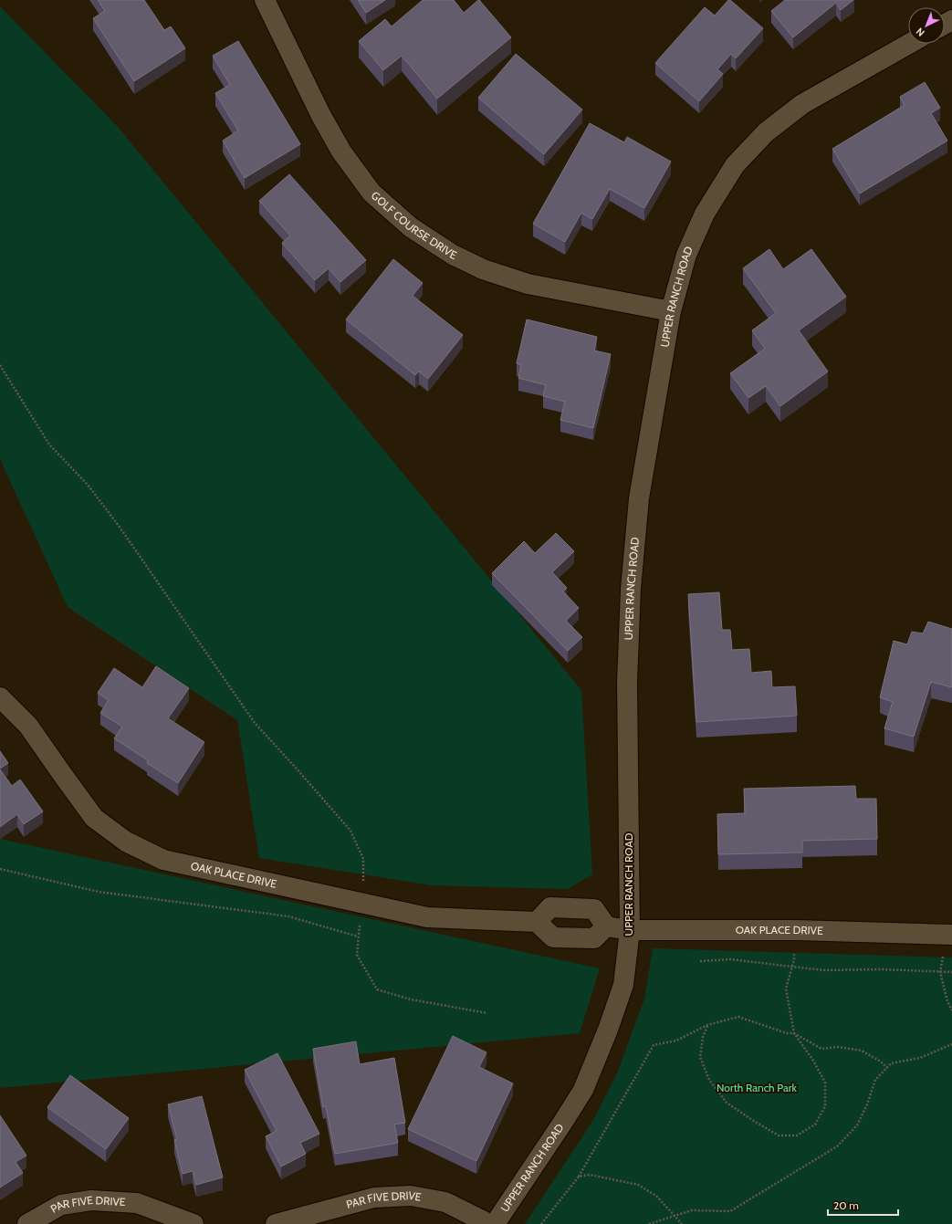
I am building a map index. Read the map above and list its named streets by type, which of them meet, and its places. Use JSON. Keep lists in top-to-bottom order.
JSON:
{
  "streets": {
    "street": [
      "GOLF COURSE DRIVE",
      "UPPER RANCH ROAD",
      "OAK PLACE DRIVE",
      "PAR FIVE DRIVE"
    ]
  },
  "crossings": [
    ["GOLF COURSE DRIVE", "UPPER RANCH ROAD"],
    ["UPPER RANCH ROAD", "OAK PLACE DRIVE"]
  ],
  "parks": ["North Ranch Park"],
  "scale_bar": "20 m",
  "north": "bottom left"
}
